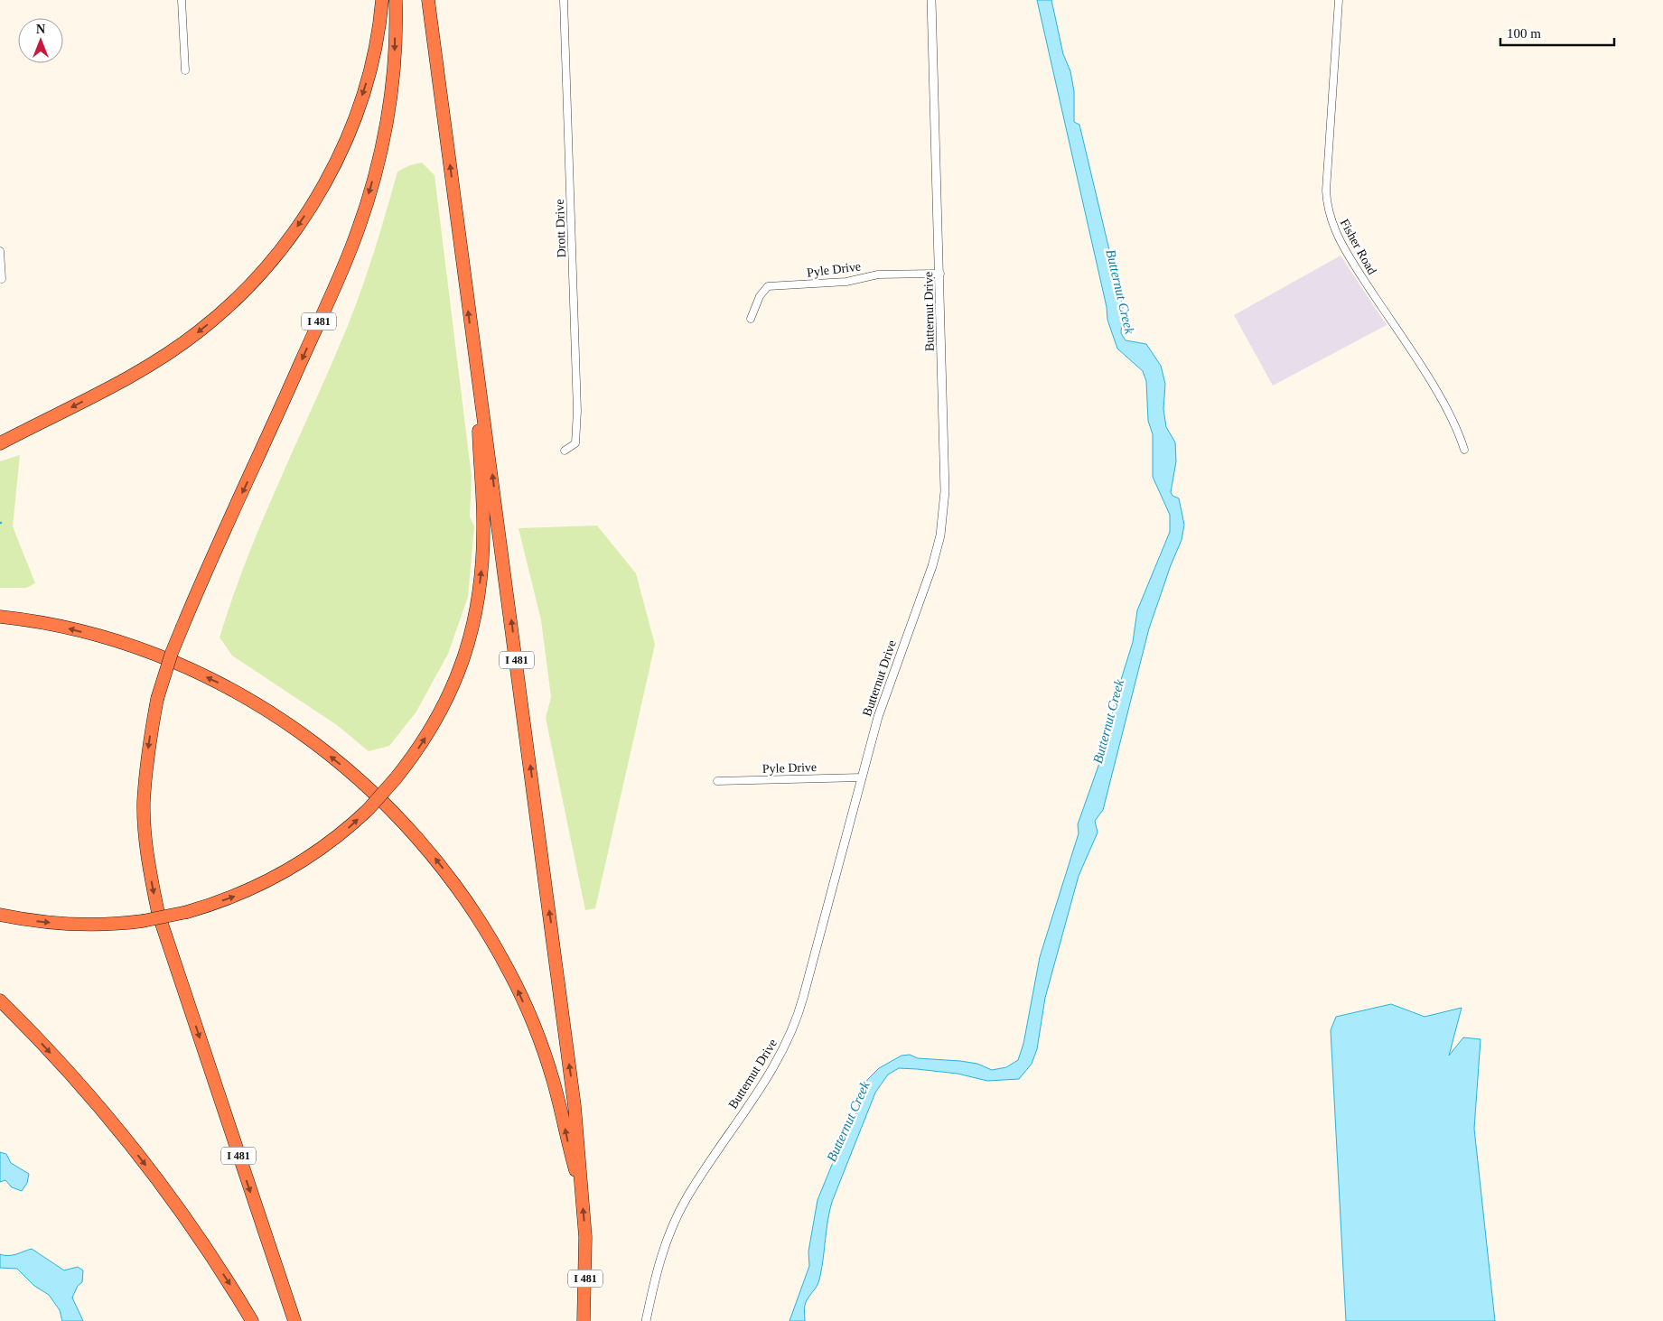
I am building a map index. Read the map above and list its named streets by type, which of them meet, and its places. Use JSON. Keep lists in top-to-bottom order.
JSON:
{
  "streets": {
    "highway": ["I 481"],
    "street": [
      "Drott Drive",
      "Fisher Road",
      "Pyle Drive",
      "Butternut Drive"
    ]
  },
  "crossings": [
    ["Pyle Drive", "Butternut Drive"]
  ],
  "water": ["Butternut Creek"],
  "scale_bar": "100 m",
  "north": "top"
}
